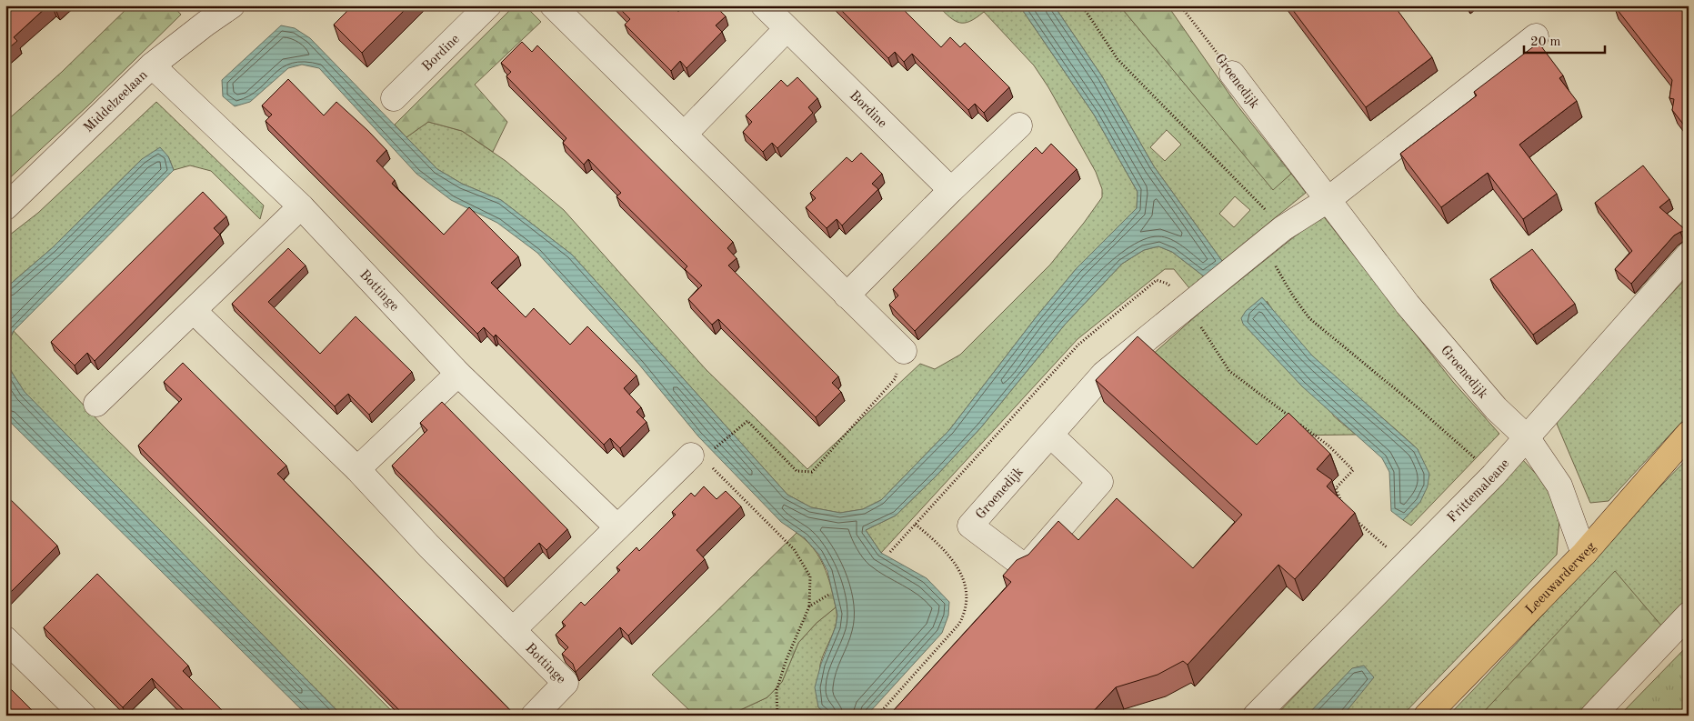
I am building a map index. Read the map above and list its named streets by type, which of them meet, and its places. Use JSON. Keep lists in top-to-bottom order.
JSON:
{
  "streets": {
    "main road": ["Leeuwarderweg"],
    "street": [
      "Bordine",
      "Groenedijk",
      "Middelzeelaan",
      "Bottinge",
      "Frittemaleane"
    ]
  },
  "crossings": [
    ["Groenedijk", "Frittemaleane"],
    ["Groenedijk", "Leeuwarderweg"],
    ["Middelzeelaan", "Bottinge"]
  ],
  "scale_bar": "20 m"
}
